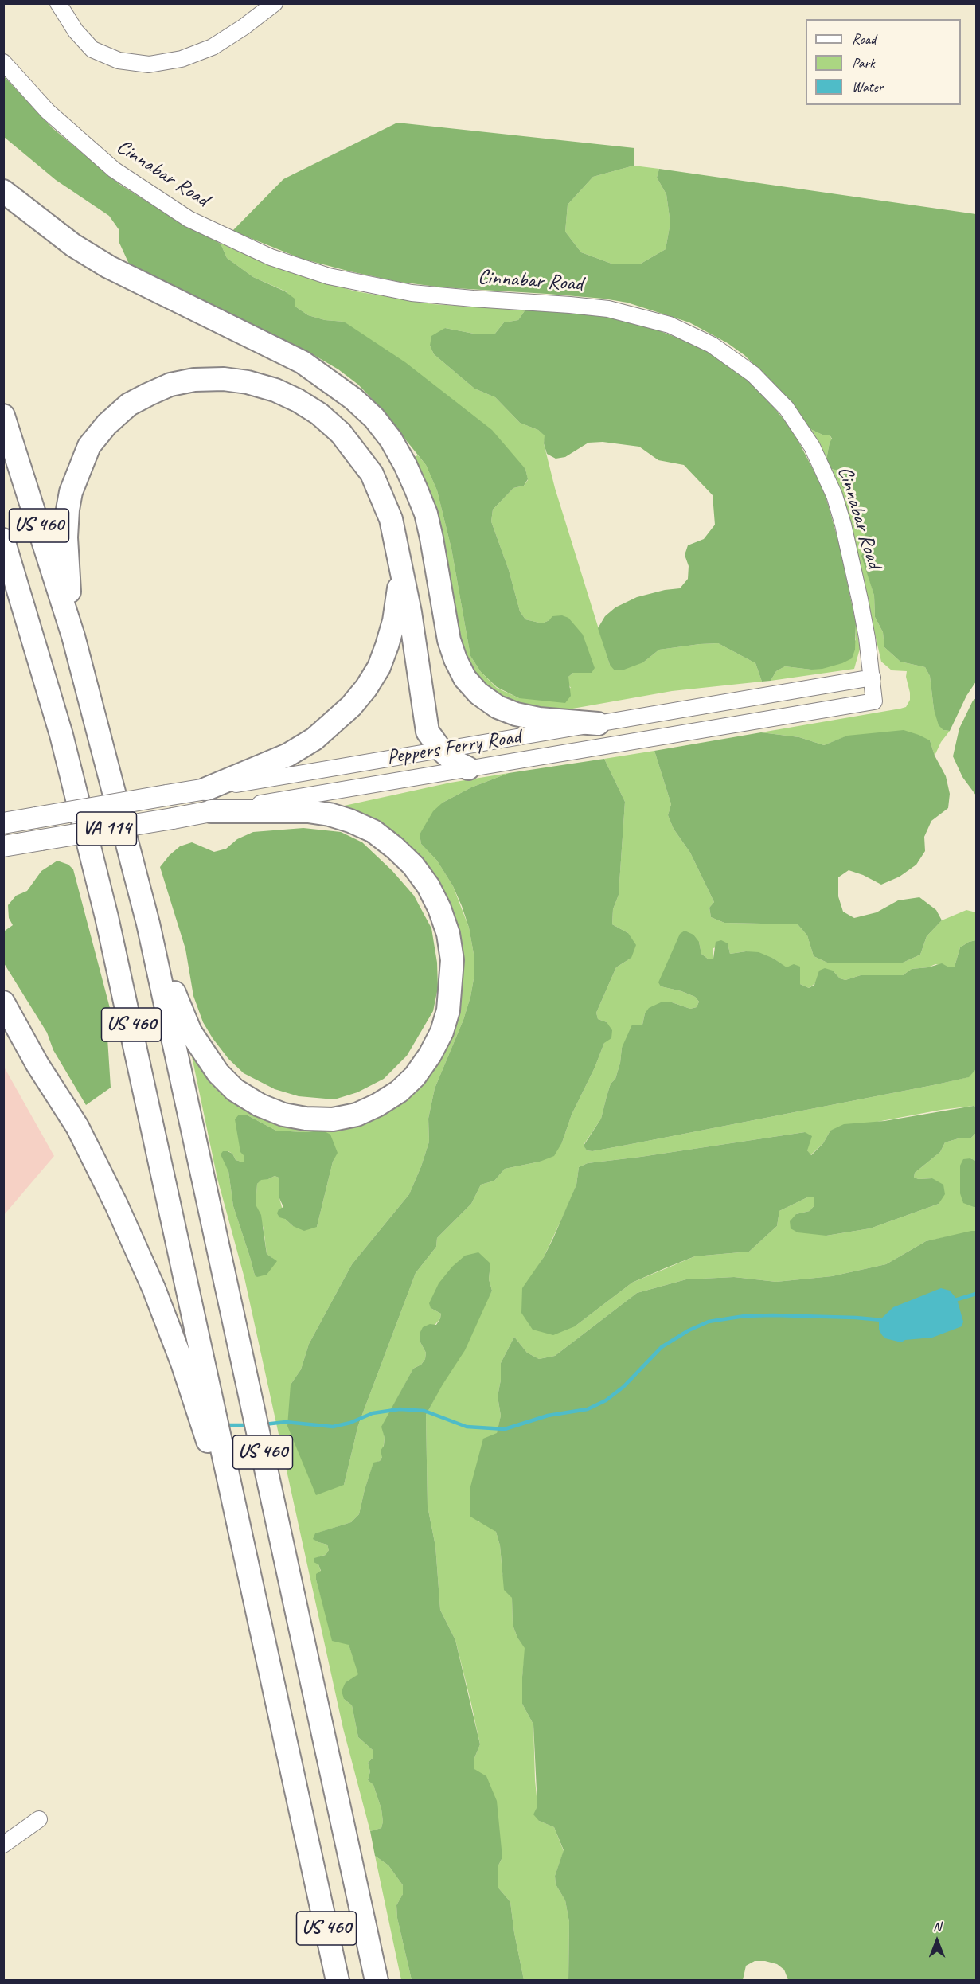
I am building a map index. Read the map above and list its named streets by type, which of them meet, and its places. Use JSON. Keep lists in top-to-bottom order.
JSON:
{
  "streets": {
    "highway": ["US 460"],
    "main road": ["Peppers Ferry Road", "VA 114"],
    "street": ["Cinnabar Road"]
  },
  "crossings": [
    ["Cinnabar Road", "Peppers Ferry Road"]
  ],
  "legend": ["Road", "Park", "Water"],
  "north": "top"
}
